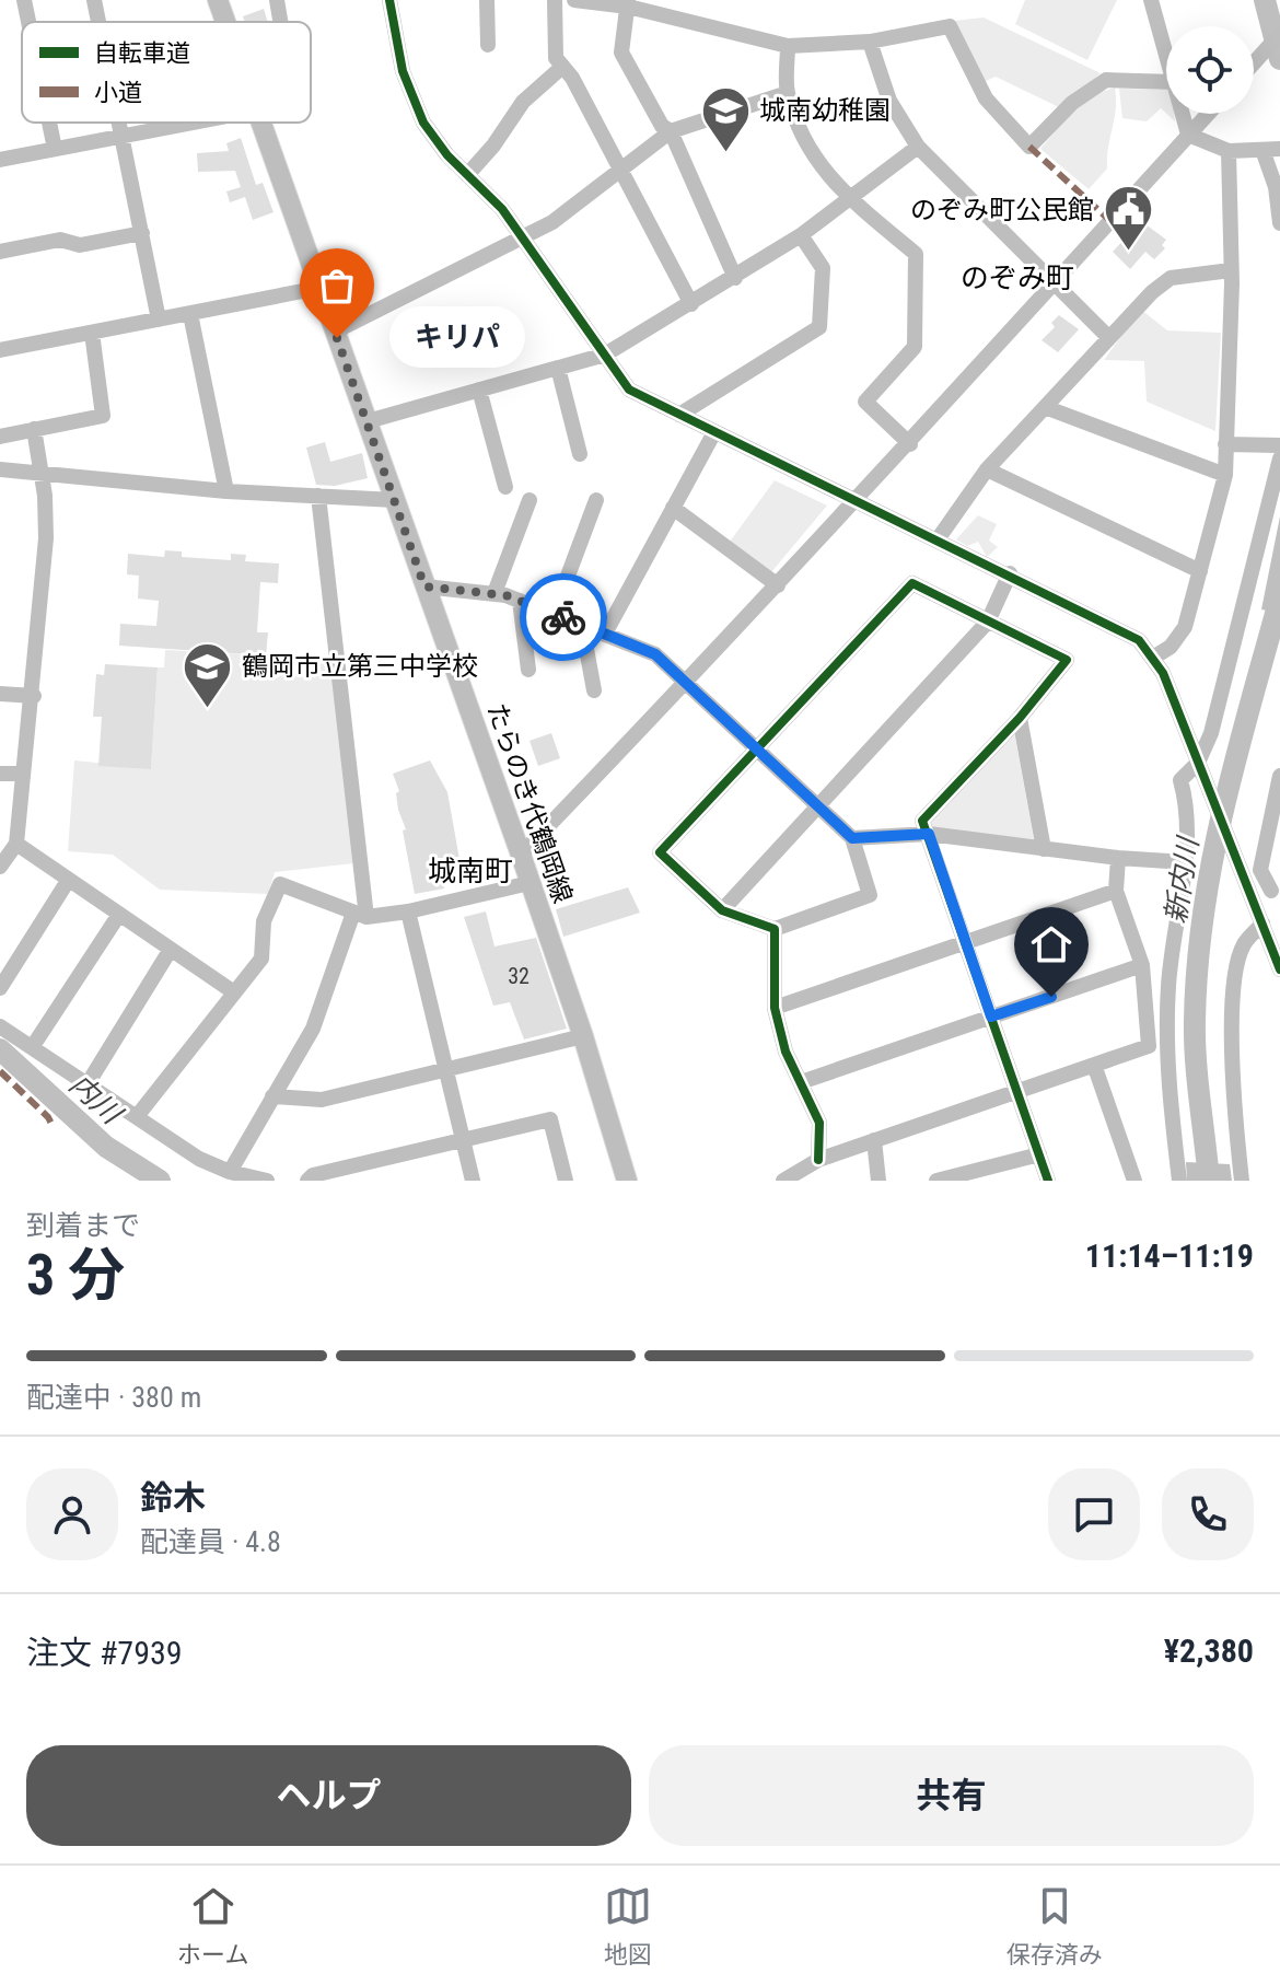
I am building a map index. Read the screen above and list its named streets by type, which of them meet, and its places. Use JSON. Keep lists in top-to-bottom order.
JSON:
{
  "streets": {
    "main road": ["たらのき代鶴岡線"]
  },
  "districts": ["のぞみ町", "城南町"],
  "water": ["新内川", "内川"],
  "places": {
    "school or university": ["城南幼稚園", "鶴岡市立第三中学校"],
    "public building": ["のぞみ町公民館"],
    "other": ["キリパ"]
  },
  "house_numbers": ["32"],
  "legend": ["自転車道", "小道"],
  "page": {
    "bubble": "キリパ",
    "heading": ["3 分", "到着まで", "11:14–11:19"],
    "panel": [
      "鈴木",
      "配達員 · 4.8",
      "注文 #7939",
      "¥2,380"
    ],
    "bar": "配達中 · 380 m",
    "buttons": ["ヘルプ", "共有"],
    "tabs": ["ホーム", "地図", "保存済み"]
  }
}
